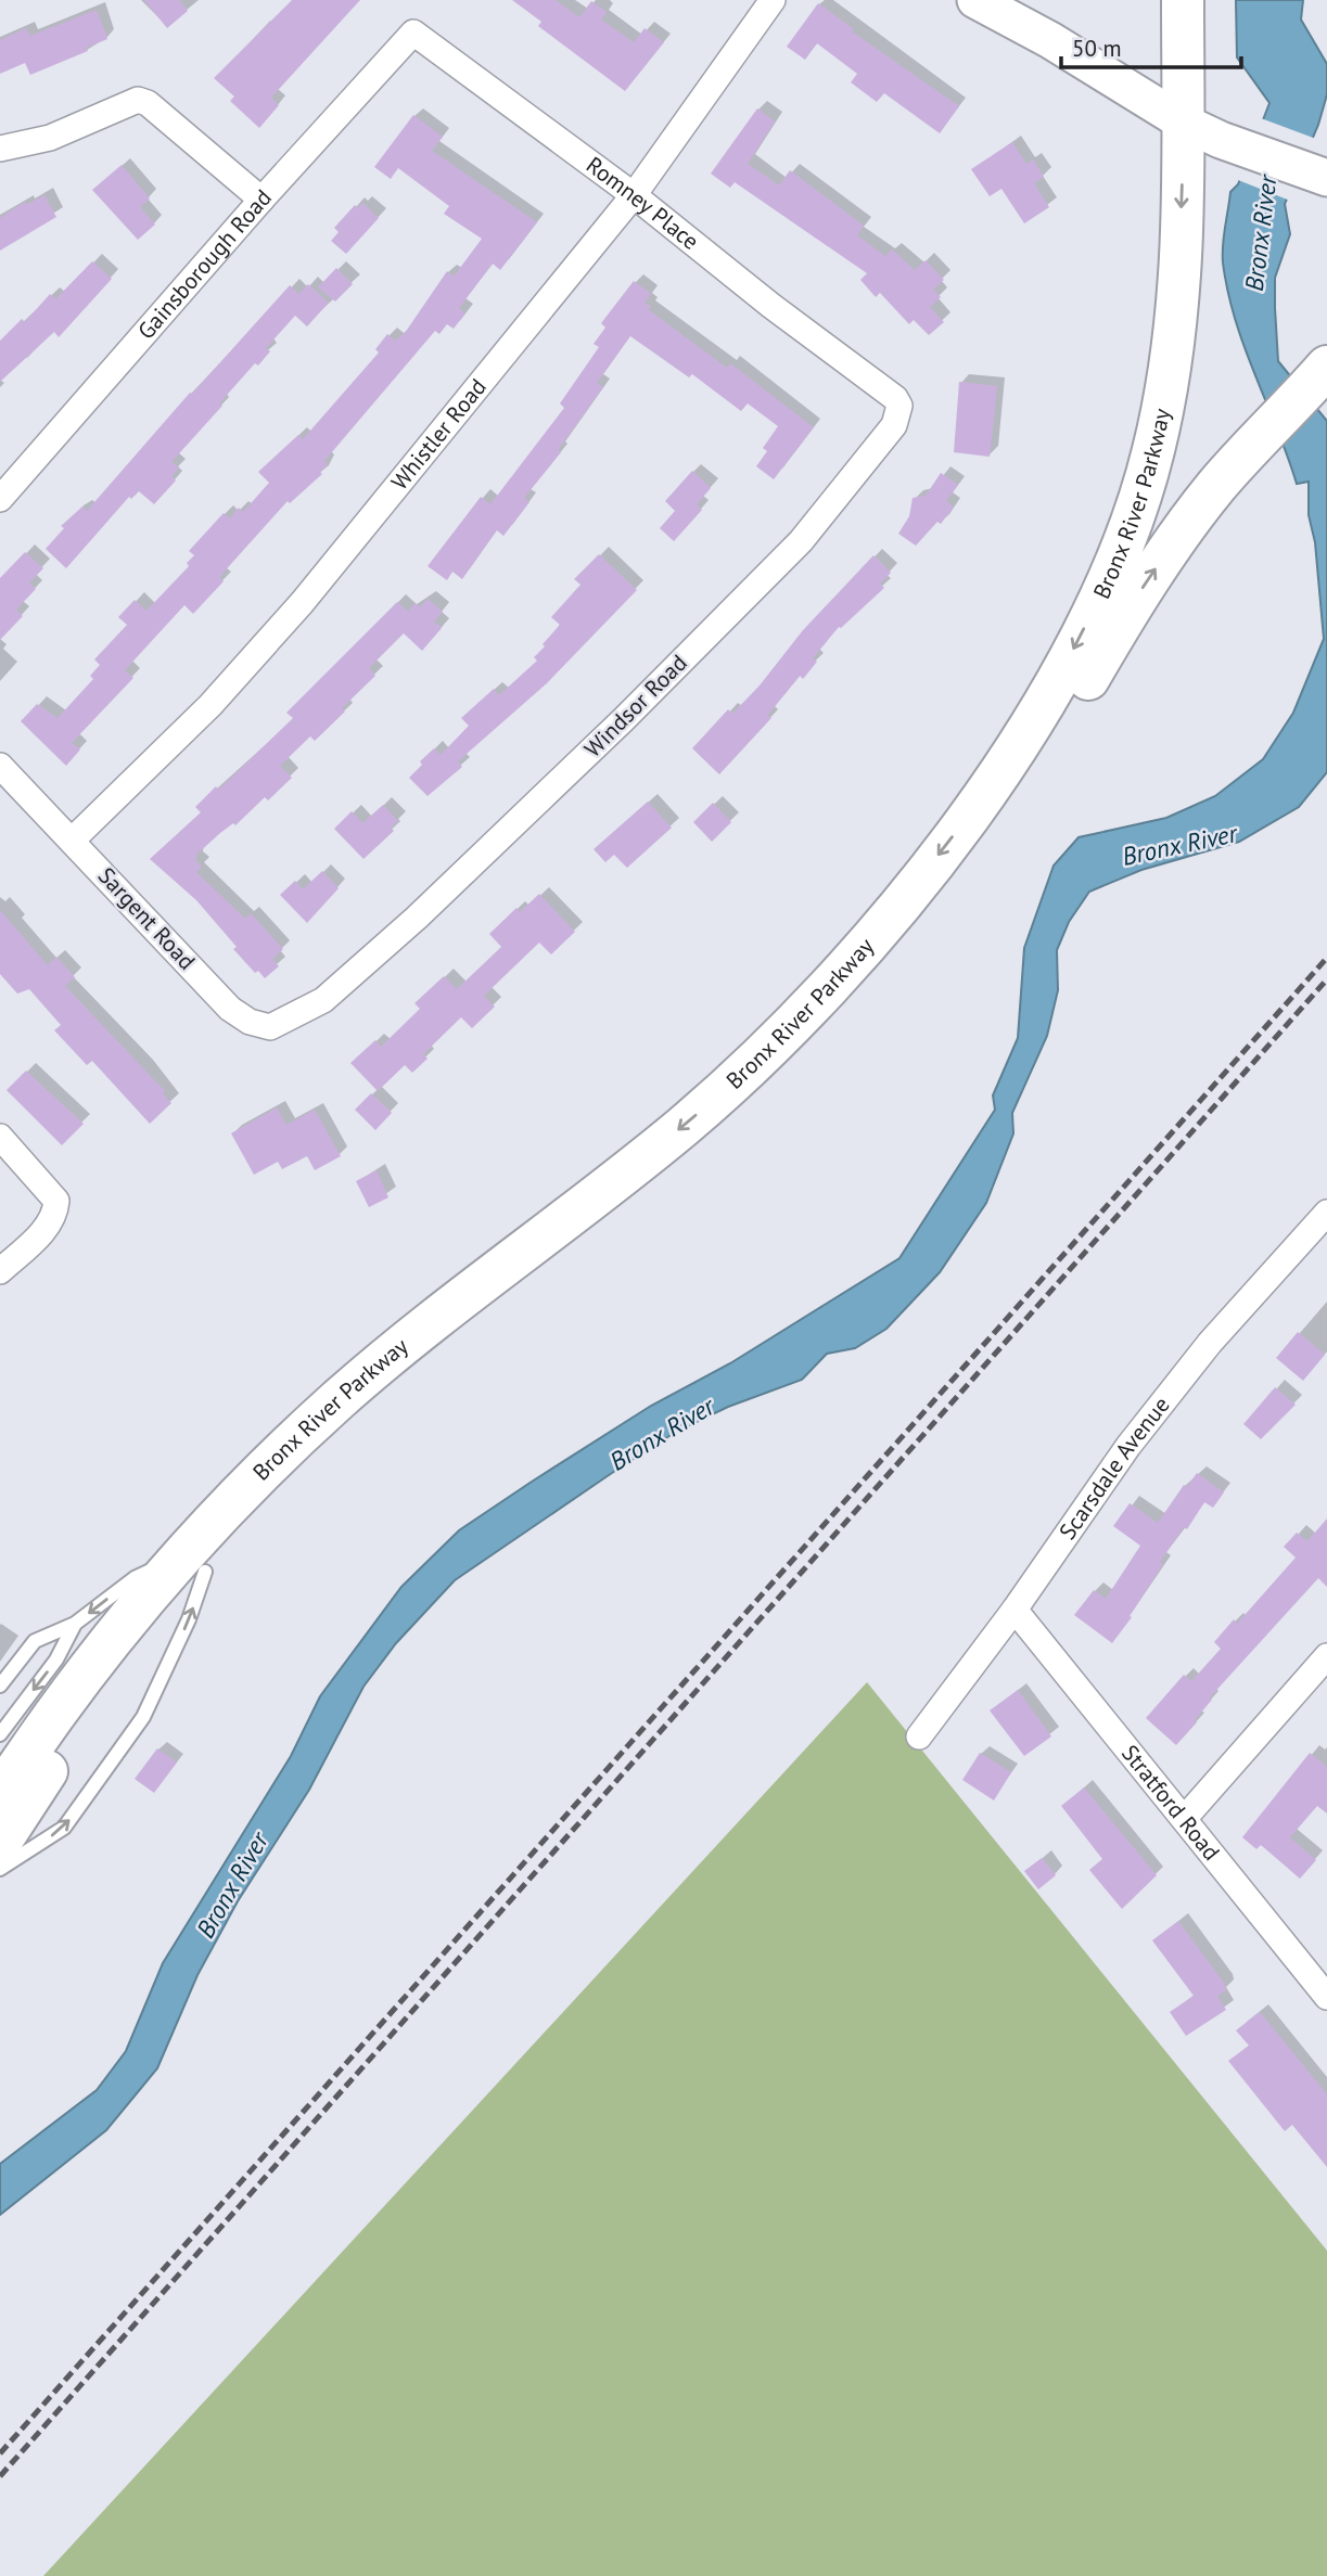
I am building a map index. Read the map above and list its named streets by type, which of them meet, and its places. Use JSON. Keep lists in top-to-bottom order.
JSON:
{
  "streets": {
    "highway": ["Bronx River Parkway"],
    "street": [
      "Romney Place",
      "Gainsborough Road",
      "Whistler Road",
      "Windsor Road",
      "Sargent Road",
      "Scarsdale Avenue",
      "Stratford Road"
    ]
  },
  "crossings": [
    ["Romney Place", "Gainsborough Road"],
    ["Romney Place", "Whistler Road"],
    ["Romney Place", "Windsor Road"],
    ["Whistler Road", "Sargent Road"],
    ["Windsor Road", "Sargent Road"],
    ["Scarsdale Avenue", "Stratford Road"]
  ],
  "water": ["Bronx River"],
  "scale_bar": "50 m"
}
